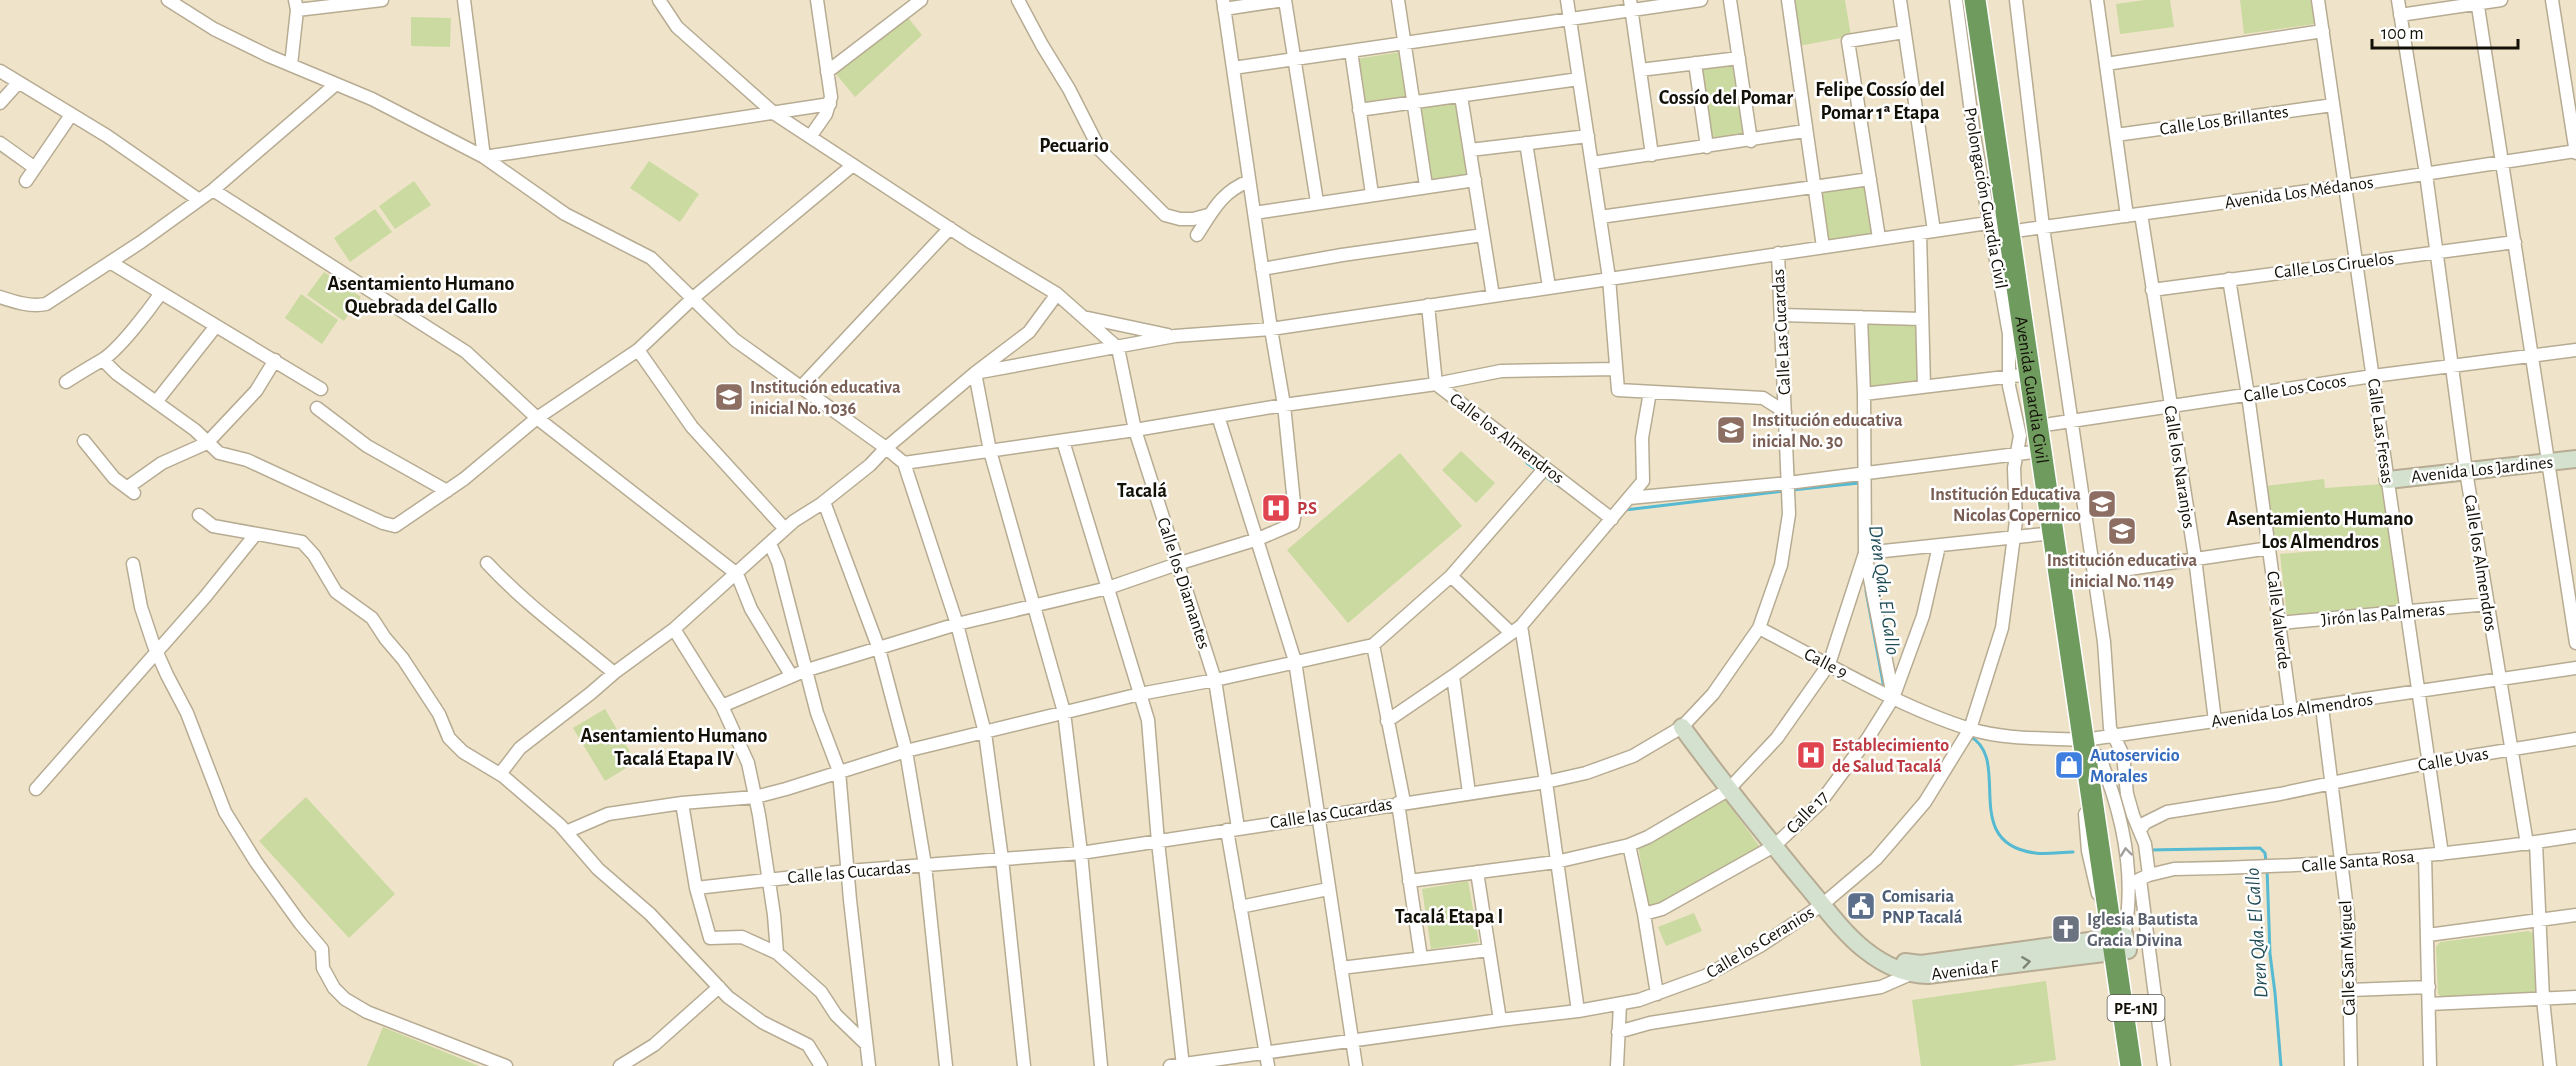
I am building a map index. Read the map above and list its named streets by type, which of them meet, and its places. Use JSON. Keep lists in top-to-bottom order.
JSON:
{
  "streets": {
    "highway": ["Avenida Guardia Civil", "PE-1NJ"],
    "street": [
      "Calle Los Brillantes",
      "Avenida Los Médanos",
      "Prolongación Guardia Civil",
      "Calle Los Ciruelos",
      "Calle Las Cucardas",
      "Calle Los Cocos",
      "Calle Las Fresas",
      "Calle los Almendros",
      "Calle los Naranjos",
      "Avenida Los Jardines",
      "Calle los Diamantes",
      "Jirón las Palmeras",
      "Calle Valverde",
      "Calle 9",
      "Avenida Los Almendros",
      "Calle Uvas",
      "Calle 17",
      "Calle las Cucardas",
      "Calle Santa Rosa",
      "Calle los Geranios",
      "Calle San Miguel",
      "Avenida F"
    ]
  },
  "crossings": [
    ["Calle Los Brillantes", "Calle Las Fresas"],
    ["Avenida Los Médanos", "Prolongación Guardia Civil"],
    ["Avenida Los Médanos", "Calle Las Cucardas"],
    ["Avenida Los Médanos", "Avenida Guardia Civil"],
    ["Avenida Los Médanos", "Calle Las Fresas"],
    ["Avenida Los Médanos", "Calle los Almendros"],
    ["Avenida Los Médanos", "Calle los Naranjos"],
    ["Prolongación Guardia Civil", "Avenida Guardia Civil"],
    ["Prolongación Guardia Civil", "Calle los Geranios"],
    ["Calle Los Ciruelos", "Calle Las Fresas"],
    ["Calle Los Ciruelos", "Calle los Almendros"],
    ["Calle Los Ciruelos", "Calle los Naranjos"],
    ["Calle Los Ciruelos", "Calle Valverde"],
    ["Calle Las Cucardas", "Calle las Cucardas"],
    ["Calle Los Cocos", "Avenida Guardia Civil"],
    ["Calle Los Cocos", "Calle Las Fresas"],
    ["Calle Los Cocos", "Calle los Almendros"],
    ["Calle Los Cocos", "Calle los Naranjos"],
    ["Calle Los Cocos", "Calle Valverde"],
    ["Avenida Guardia Civil", "Avenida Los Almendros"],
    ["Avenida Guardia Civil", "Avenida F"],
    ["Calle Las Fresas", "Avenida Los Jardines"],
    ["Calle Las Fresas", "Jirón las Palmeras"],
    ["Calle Las Fresas", "Avenida Los Almendros"],
    ["Calle Las Fresas", "Calle Uvas"],
    ["Calle Las Fresas", "Calle Santa Rosa"],
    ["Calle los Almendros", "Avenida Los Jardines"],
    ["Calle los Almendros", "Jirón las Palmeras"],
    ["Calle los Almendros", "Avenida Los Almendros"],
    ["Calle los Almendros", "Calle Uvas"],
    ["Calle los Almendros", "Calle Santa Rosa"],
    ["Calle los Naranjos", "Avenida Los Almendros"],
    ["Calle los Diamantes", "Calle las Cucardas"],
    ["Calle los Diamantes", "Calle los Geranios"],
    ["Jirón las Palmeras", "Calle Valverde"],
    ["Calle Valverde", "Avenida Los Almendros"],
    ["Calle 9", "Avenida Los Almendros"],
    ["Calle 9", "Calle 17"],
    ["Calle 9", "Calle las Cucardas"],
    ["Calle 9", "Calle los Geranios"],
    ["Avenida Los Almendros", "Calle los Geranios"],
    ["Avenida Los Almendros", "Calle San Miguel"],
    ["Calle Uvas", "Calle San Miguel"],
    ["Calle 17", "Avenida F"],
    ["Calle las Cucardas", "Avenida F"],
    ["Calle Santa Rosa", "Calle San Miguel"],
    ["Calle los Geranios", "Avenida F"]
  ],
  "districts": [
    "Felipe Cossío del Pomar 1ª Etapa",
    "Cossío del Pomar",
    "Pecuario",
    "Asentamiento Humano Quebrada del Gallo",
    "Tacalá",
    "Asentamiento Humano Los Almendros",
    "Asentamiento Humano Tacalá Etapa IV",
    "Tacalá Etapa I"
  ],
  "water": ["Dren Qda. El Gallo"],
  "places": {
    "school or university": [
      "Institución educativa inicial No. 1036",
      "Institución educativa inicial No. 30",
      "Institución Educativa Nicolas Copernico",
      "Institución educativa inicial No. 1149"
    ],
    "hospital": ["P.S", "Establecimiento de Salud Tacalá"],
    "shop": ["Autoservicio Morales"],
    "public building": ["Comisaria PNP Tacalá"],
    "church": ["Iglesia Bautista Gracia Divina"]
  },
  "scale_bar": "100 m"
}
